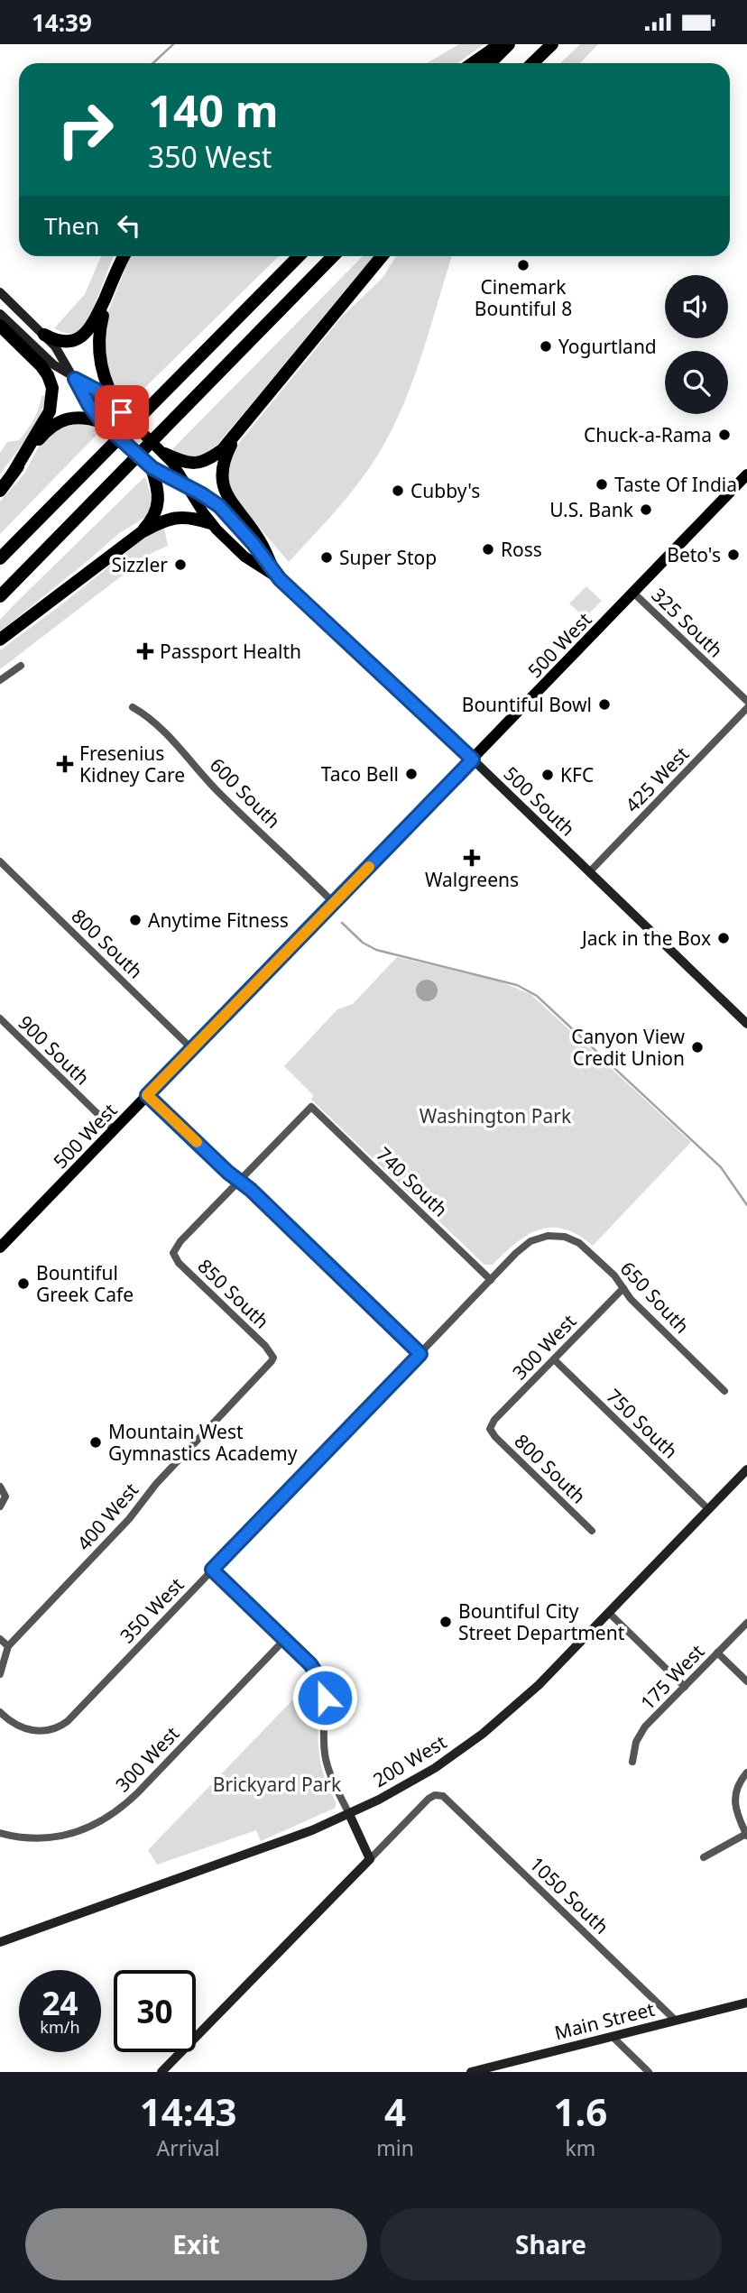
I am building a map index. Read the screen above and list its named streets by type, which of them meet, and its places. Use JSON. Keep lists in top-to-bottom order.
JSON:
{
  "streets": {
    "main road": [
      "500 West",
      "500 South",
      "200 West",
      "Main Street"
    ],
    "street": [
      "325 South",
      "425 West",
      "600 South",
      "800 South",
      "900 South",
      "740 South",
      "850 South",
      "650 South",
      "300 West",
      "750 South",
      "400 West",
      "350 West",
      "175 West",
      "1050 South"
    ]
  },
  "crossings": [
    ["325 South", "500 West"],
    ["325 South", "425 West"],
    ["500 West", "600 South"],
    ["500 West", "500 South"],
    ["500 West", "800 South"],
    ["500 West", "900 South"],
    ["425 West", "500 South"],
    ["800 South", "300 West"],
    ["740 South", "850 South"],
    ["740 South", "350 West"],
    ["850 South", "400 West"],
    ["650 South", "300 West"],
    ["650 South", "350 West"],
    ["300 West", "750 South"],
    ["750 South", "200 West"],
    ["1050 South", "Main Street"]
  ],
  "parks": ["Washington Park", "Brickyard Park"],
  "places": {
    "other": [
      "Cinemark Bountiful 8",
      "Yogurtland",
      "Chuck-a-Rama",
      "Taste Of India",
      "Cubby's",
      "U.S. Bank",
      "Ross",
      "Beto's",
      "Super Stop",
      "Sizzler",
      "Bountiful Bowl",
      "Taco Bell",
      "KFC",
      "Anytime Fitness",
      "Jack in the Box",
      "Canyon View Credit Union",
      "Bountiful Greek Cafe",
      "Mountain West Gymnastics Academy",
      "Bountiful City Street Department"
    ],
    "health": ["Passport Health", "Fresenius Kidney Care", "Walgreens"]
  },
  "page": {
    "status": "14:39",
    "turn": ["140 m", "350 West"],
    "then": "Then",
    "speed": "24 km/h",
    "limit": "30",
    "eta": [
      "14:43",
      "Arrival",
      "4",
      "min",
      "1.6",
      "km"
    ],
    "buttons": ["Exit", "Share"]
  }
}
